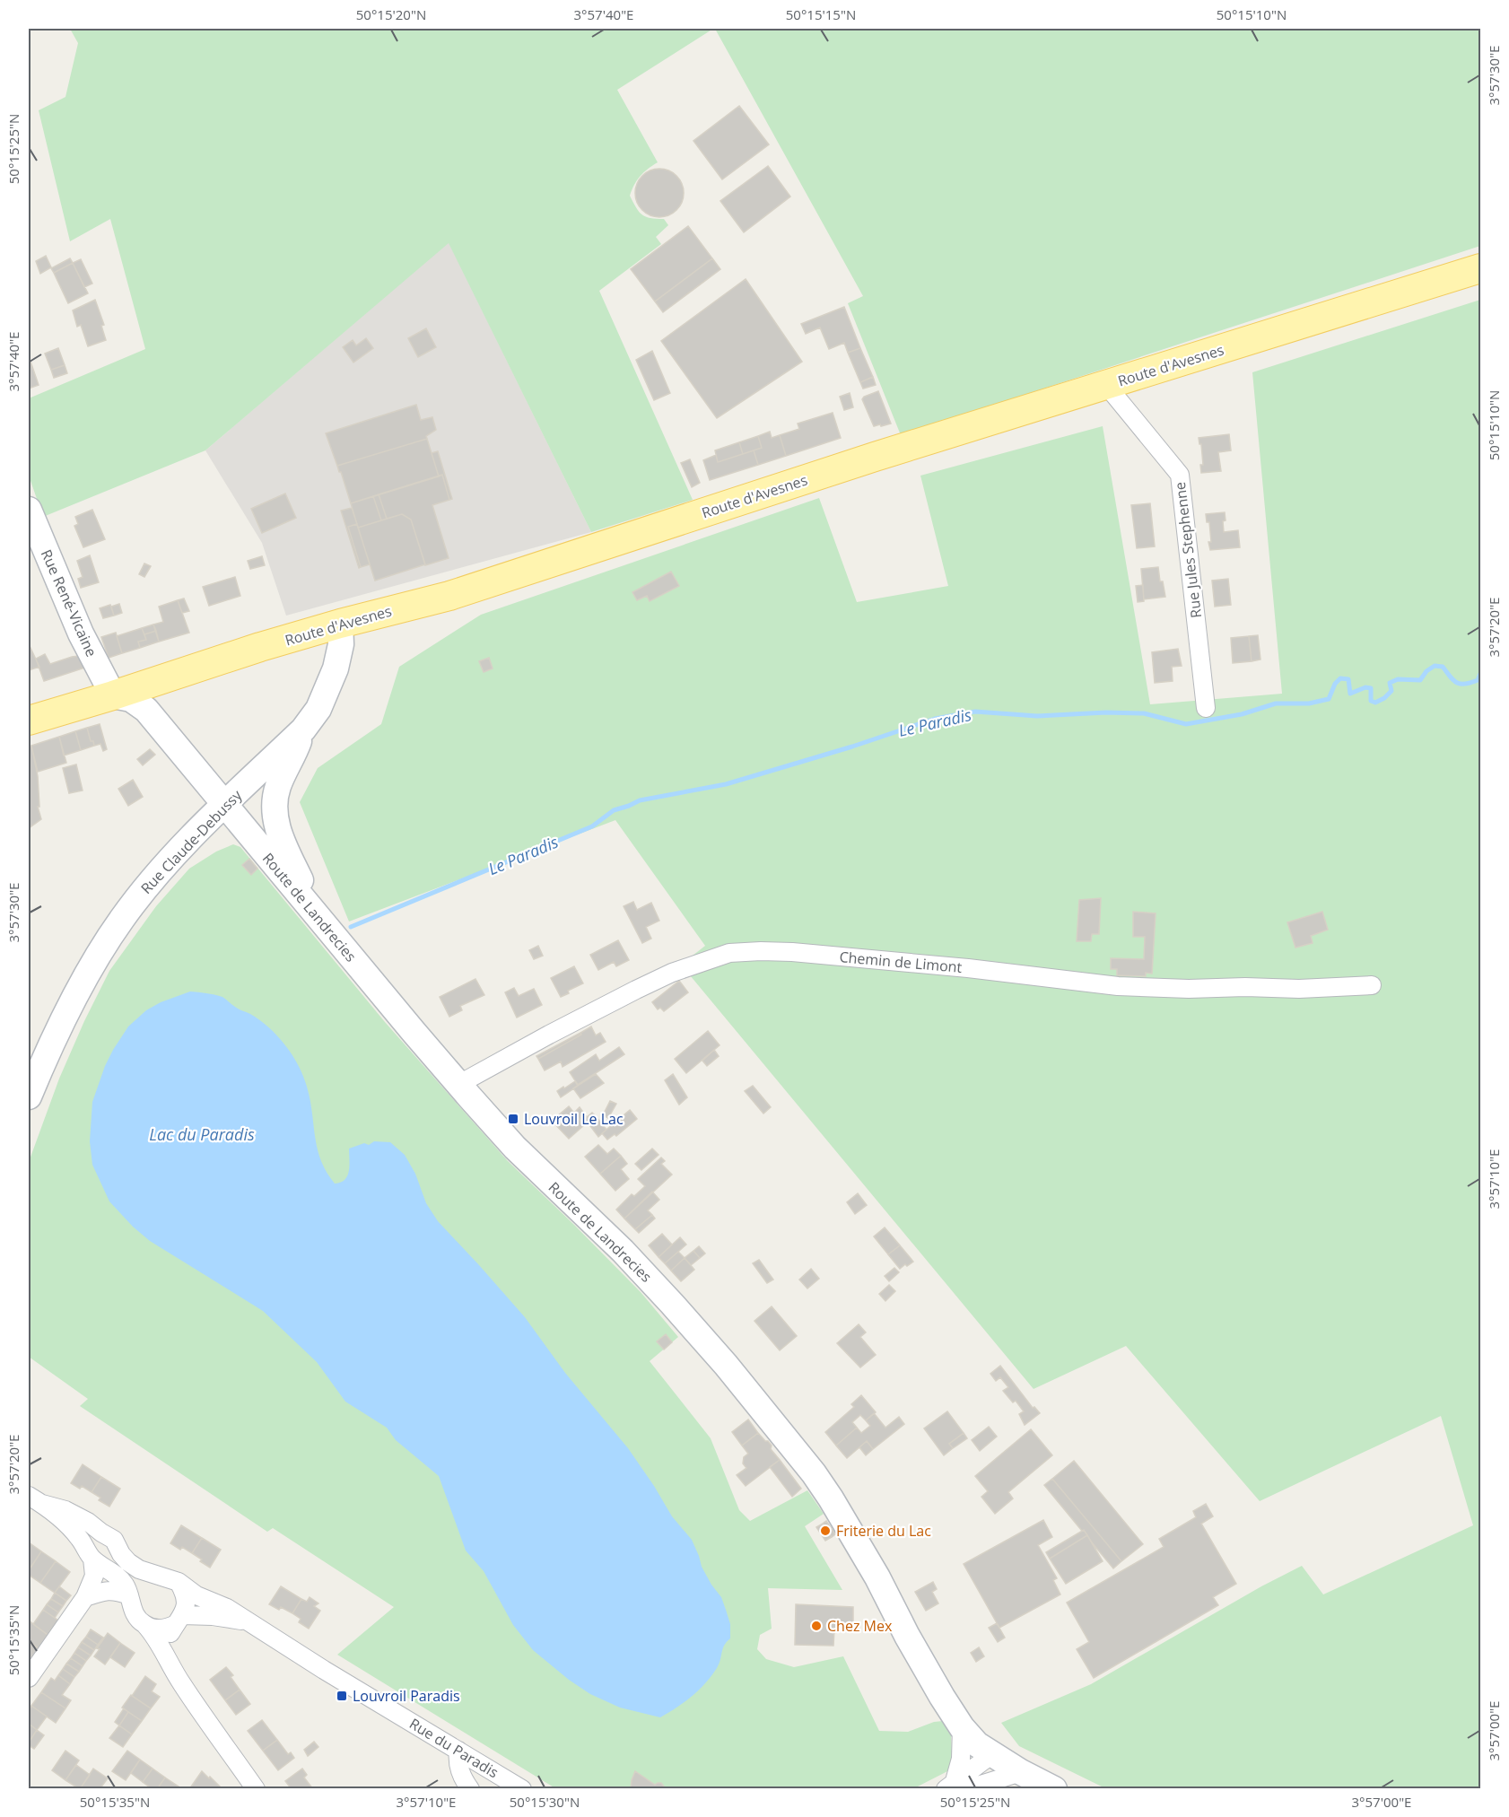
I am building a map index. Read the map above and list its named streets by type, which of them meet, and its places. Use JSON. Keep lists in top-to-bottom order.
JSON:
{
  "streets": {
    "main road": [
      "Route d'Avesnes",
      "Rue René-Vicaine",
      "Rue Claude-Debussy",
      "Route de Landrecies"
    ],
    "street": ["Rue Jules Stephenne", "Chemin de Limont", "Rue du Paradis"]
  },
  "crossings": [
    ["Route d'Avesnes", "Rue Jules Stephenne"],
    ["Route d'Avesnes", "Rue René-Vicaine"],
    ["Route d'Avesnes", "Rue Claude-Debussy"],
    ["Route d'Avesnes", "Route de Landrecies"],
    ["Rue René-Vicaine", "Route de Landrecies"],
    ["Rue Claude-Debussy", "Route de Landrecies"],
    ["Route de Landrecies", "Chemin de Limont"]
  ],
  "water": ["Le Paradis", "Lac du Paradis"],
  "places": {
    "transit": ["Louvroil Le Lac", "Louvroil Paradis"],
    "other": ["Friterie du Lac", "Chez Mex"]
  },
  "coordinates": [
    "50°15'20\"N",
    "3°57'40\"E",
    "50°15'15\"N",
    "50°15'10\"N",
    "3°57'30\"E",
    "50°15'25\"N",
    "3°57'20\"E",
    "3°57'10\"E",
    "50°15'35\"N",
    "3°57'00\"E",
    "50°15'30\"N"
  ]
}
